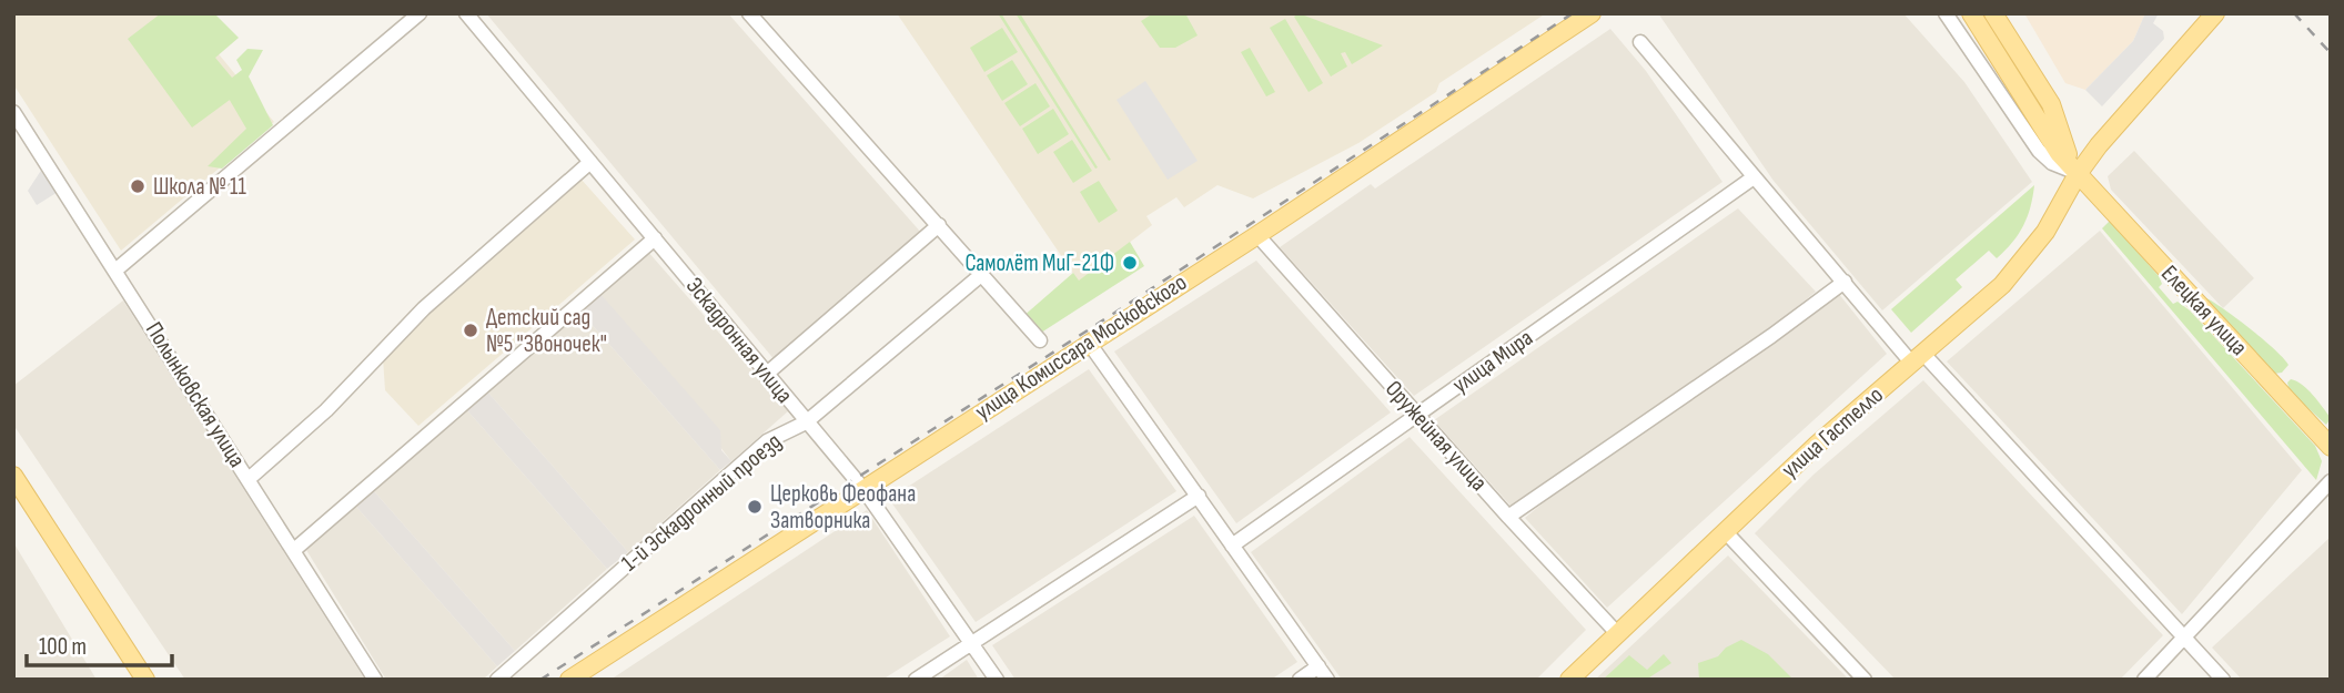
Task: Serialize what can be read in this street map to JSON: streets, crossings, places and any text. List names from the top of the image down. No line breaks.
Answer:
{"streets":{"main road":["Елецкая улица","улица Комиссара Московского","улица Гастелло"],"street":["Эскадронная улица","улица Мира","Полынковская улица","Оружейная улица","1-й Эскадронный проезд"]},"crossings":[["Елецкая улица","улица Гастелло"],["Эскадронная улица","улица Комиссара Московского"],["Эскадронная улица","1-й Эскадронный проезд"],["улица Комиссара Московского","Оружейная улица"],["улица Мира","Оружейная улица"],["улица Гастелло","Оружейная улица"]],"places":["Школа № 11","Самолёт МиГ-21Ф","Детский сад №5 \"Звоночек\"","Церковь Феофана Затворника"],"scale_bar":"100 m"}
